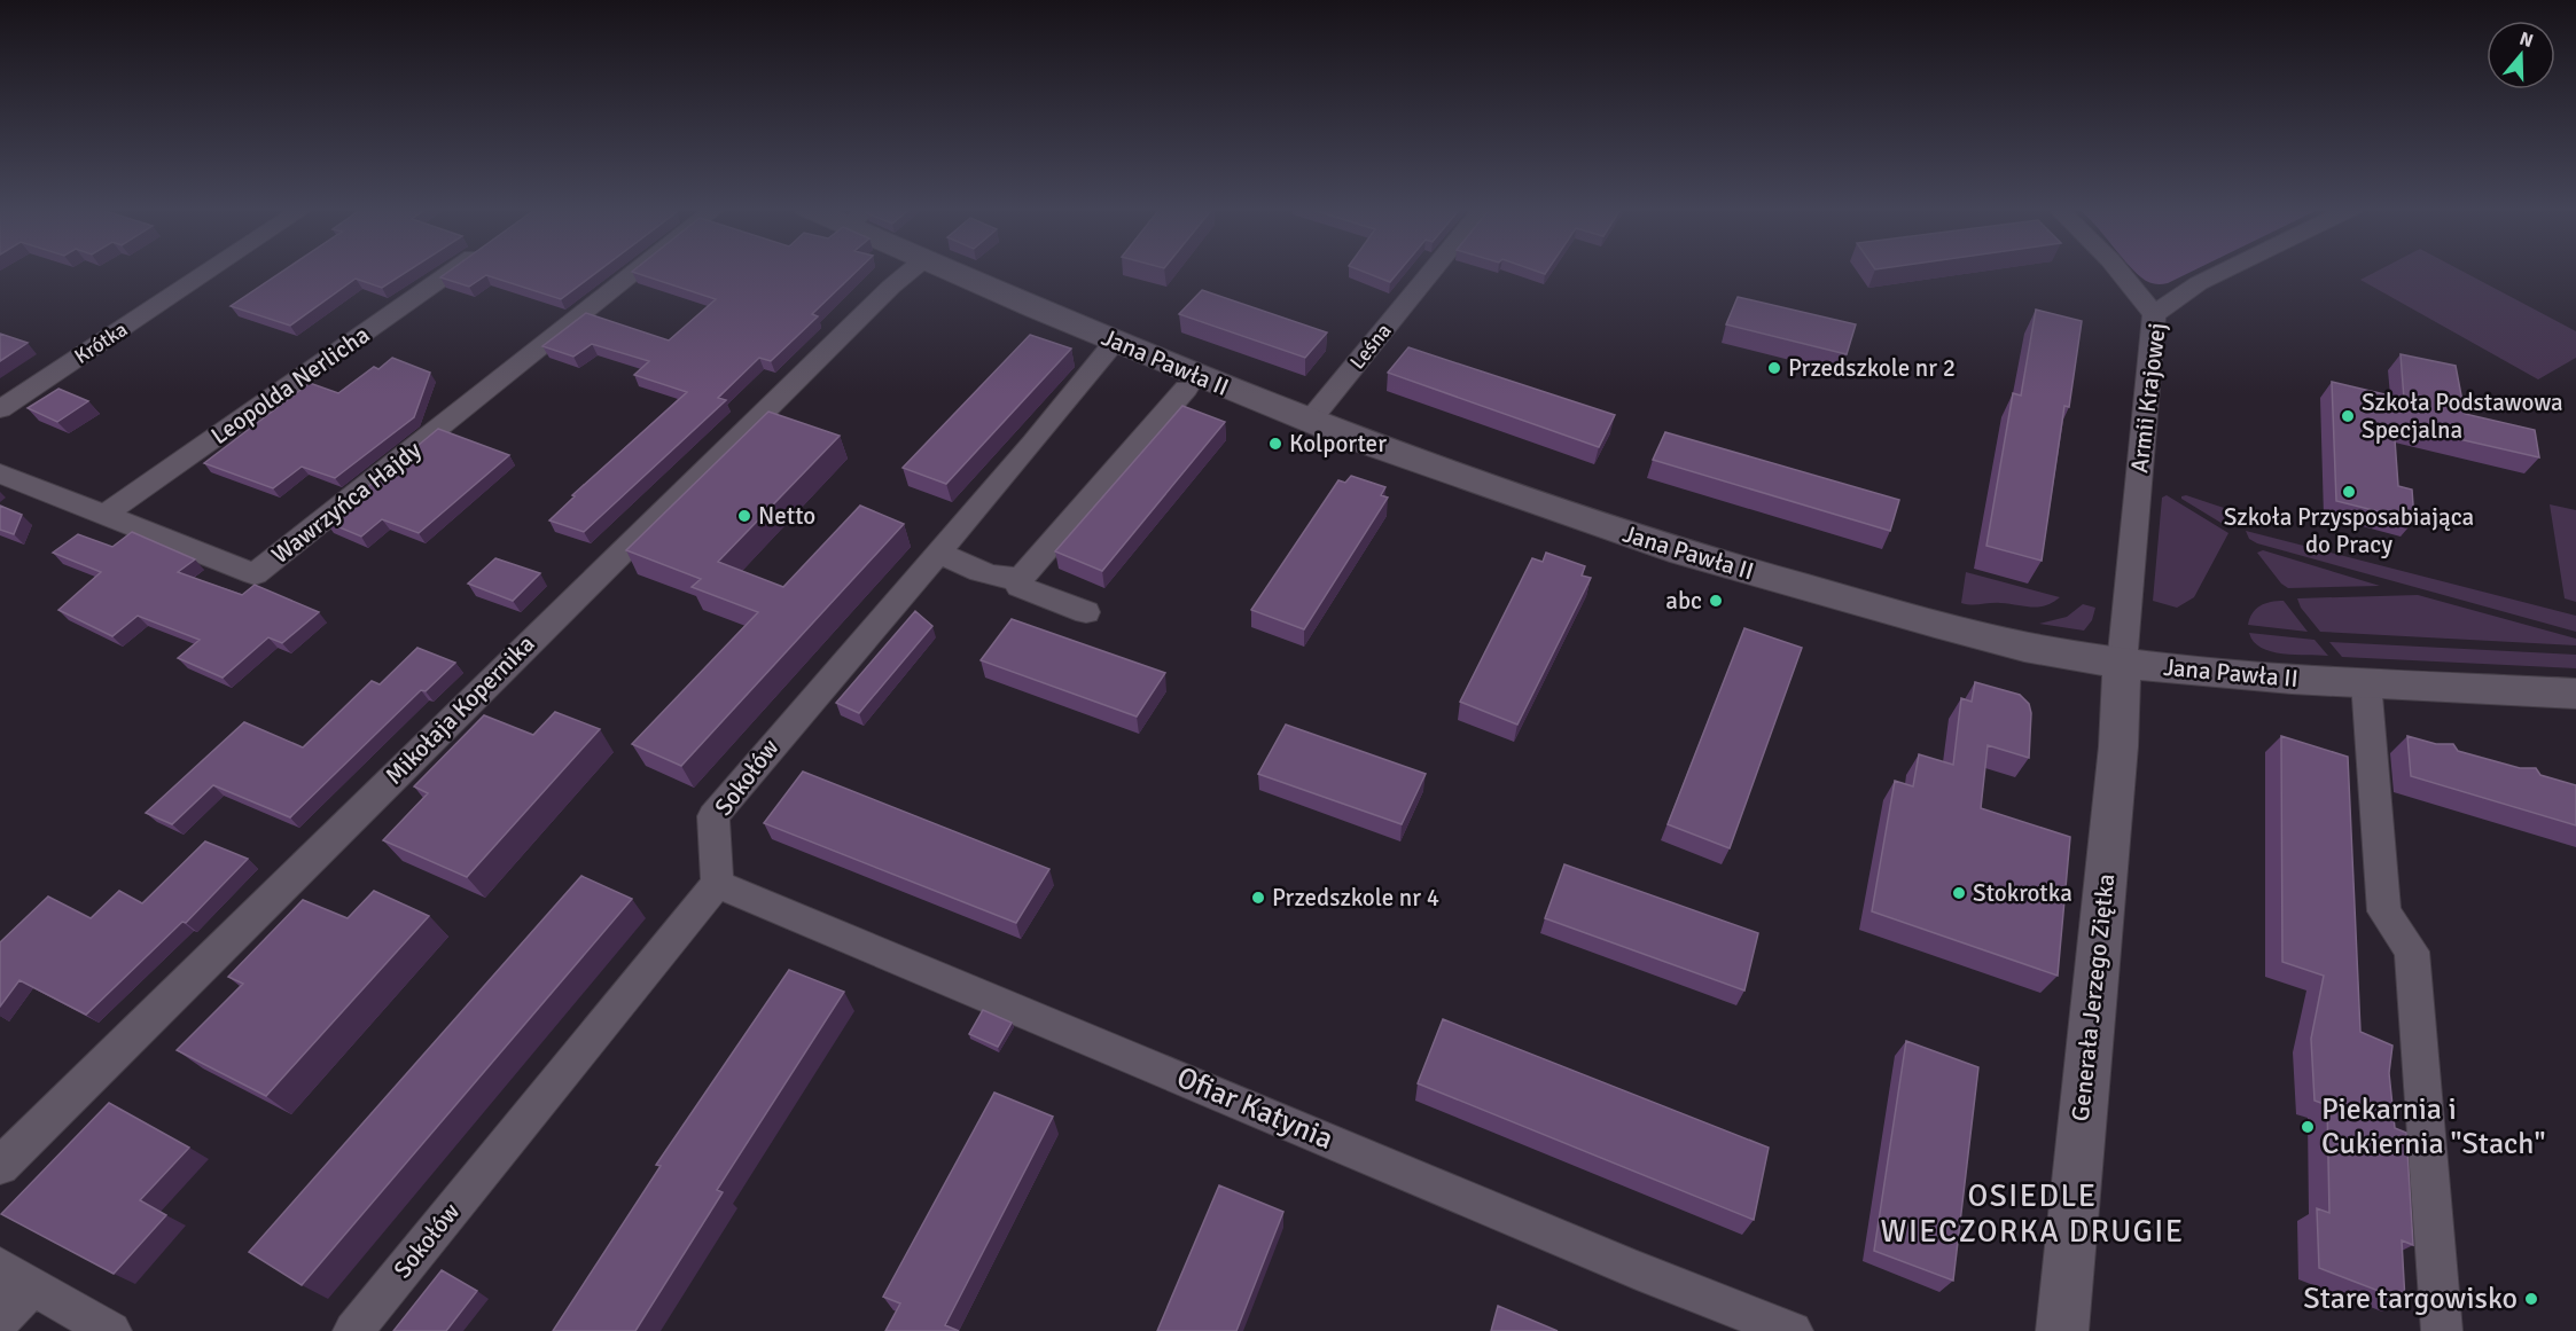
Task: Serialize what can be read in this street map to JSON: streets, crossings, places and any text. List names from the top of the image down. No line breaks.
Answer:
{"streets":{"street":["Krótka","Leśna","Jana Pawła II","Leopolda Nerlicha","Armii Krajowej","Wawrzyńca Hajdy","Mikołaja Kopernika","Sokołów","Generała Jerzego Ziętka","Ofiar Katynia"]},"crossings":[["Leśna","Jana Pawła II"],["Jana Pawła II","Armii Krajowej"],["Jana Pawła II","Sokołów"],["Jana Pawła II","Generała Jerzego Ziętka"],["Leopolda Nerlicha","Wawrzyńca Hajdy"],["Armii Krajowej","Generała Jerzego Ziętka"],["Sokołów","Ofiar Katynia"]],"districts":["OSIEDLE WIECZORKA DRUGIE"],"places":["Przedszkole nr 2","Szkoła Podstawowa Specjalna","Kolporter","Szkoła Przysposabiająca do Pracy","Netto","abc","Stokrotka","Przedszkole nr 4","Piekarnia i Cukiernia \"Stach\"","Stare targowisko"],"north":"top"}
